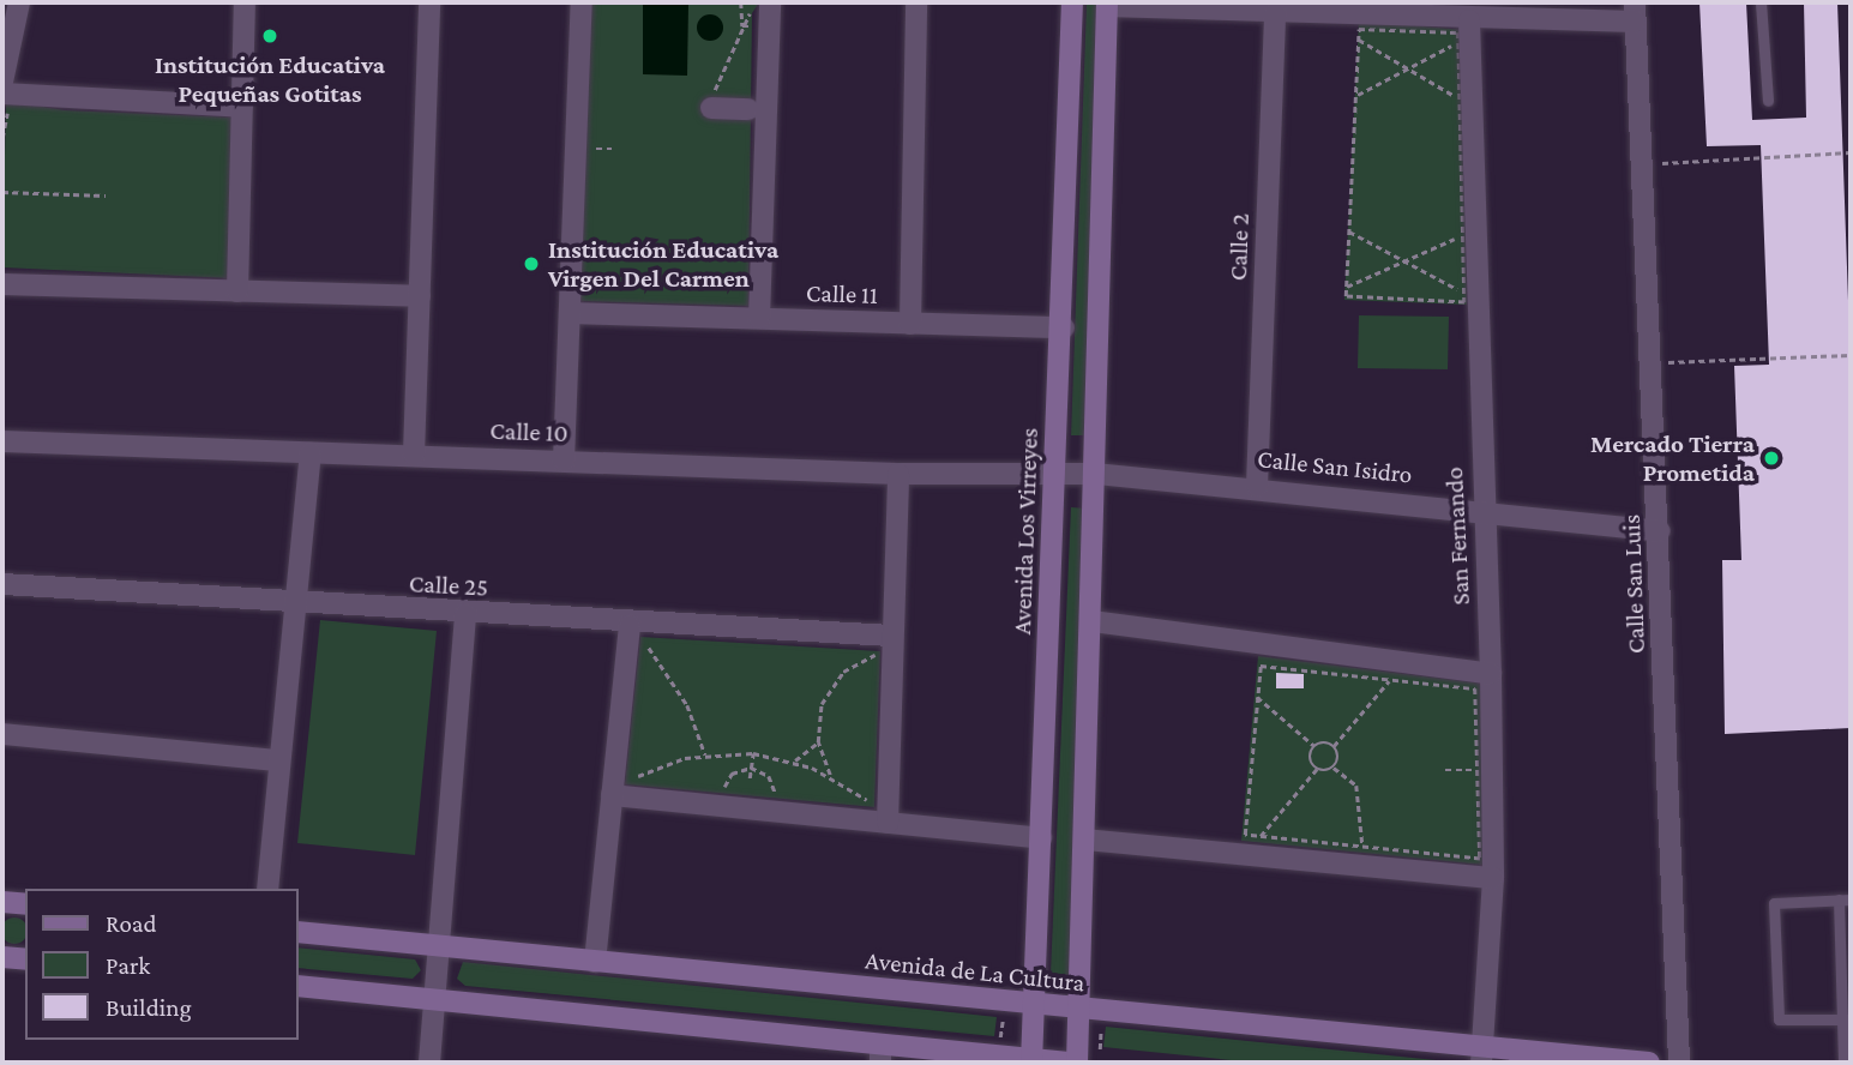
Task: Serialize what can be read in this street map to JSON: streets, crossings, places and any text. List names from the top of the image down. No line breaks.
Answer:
{"streets":{"main road":["Avenida Los Virreyes","Avenida de La Cultura"],"street":["Calle 2","Calle 11","Calle 10","Calle San Isidro","San Fernando","Calle San Luis","Calle 25"]},"crossings":[["Calle 2","Calle San Isidro"],["Calle 11","Avenida Los Virreyes"],["Calle 10","Calle San Isidro"],["Calle 10","Avenida Los Virreyes"],["Calle San Isidro","Avenida Los Virreyes"],["Calle San Isidro","San Fernando"],["Calle San Isidro","Calle San Luis"],["Avenida Los Virreyes","Avenida de La Cultura"],["San Fernando","Avenida de La Cultura"]],"places":["Institución Educativa Pequeñas Gotitas","Institución Educativa Virgen Del Carmen","Mercado Tierra Prometida"],"legend":["Road","Park","Building"]}
